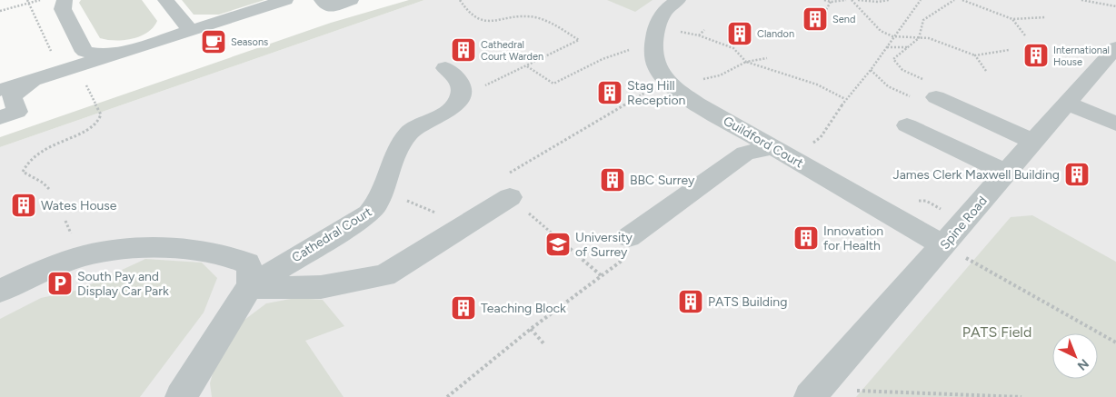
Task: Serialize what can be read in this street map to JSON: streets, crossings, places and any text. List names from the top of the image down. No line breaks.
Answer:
{"streets":{"lane":["Guildford Court","Spine Road","Cathedral Court"]},"crossings":[["Guildford Court","Spine Road"]],"parks":["PATS Field"],"places":{"building":["Send","Clandon","Cathedral Court Warden","International House","Stag Hill Reception","James Clerk Maxwell Building","BBC Surrey","Wates House","Innovation for Health","PATS Building","Teaching Block"],"cafe":["Seasons"],"school or university":["University of Surrey"],"parking":["South Pay and Display Car Park"]},"north":"bottom right"}
